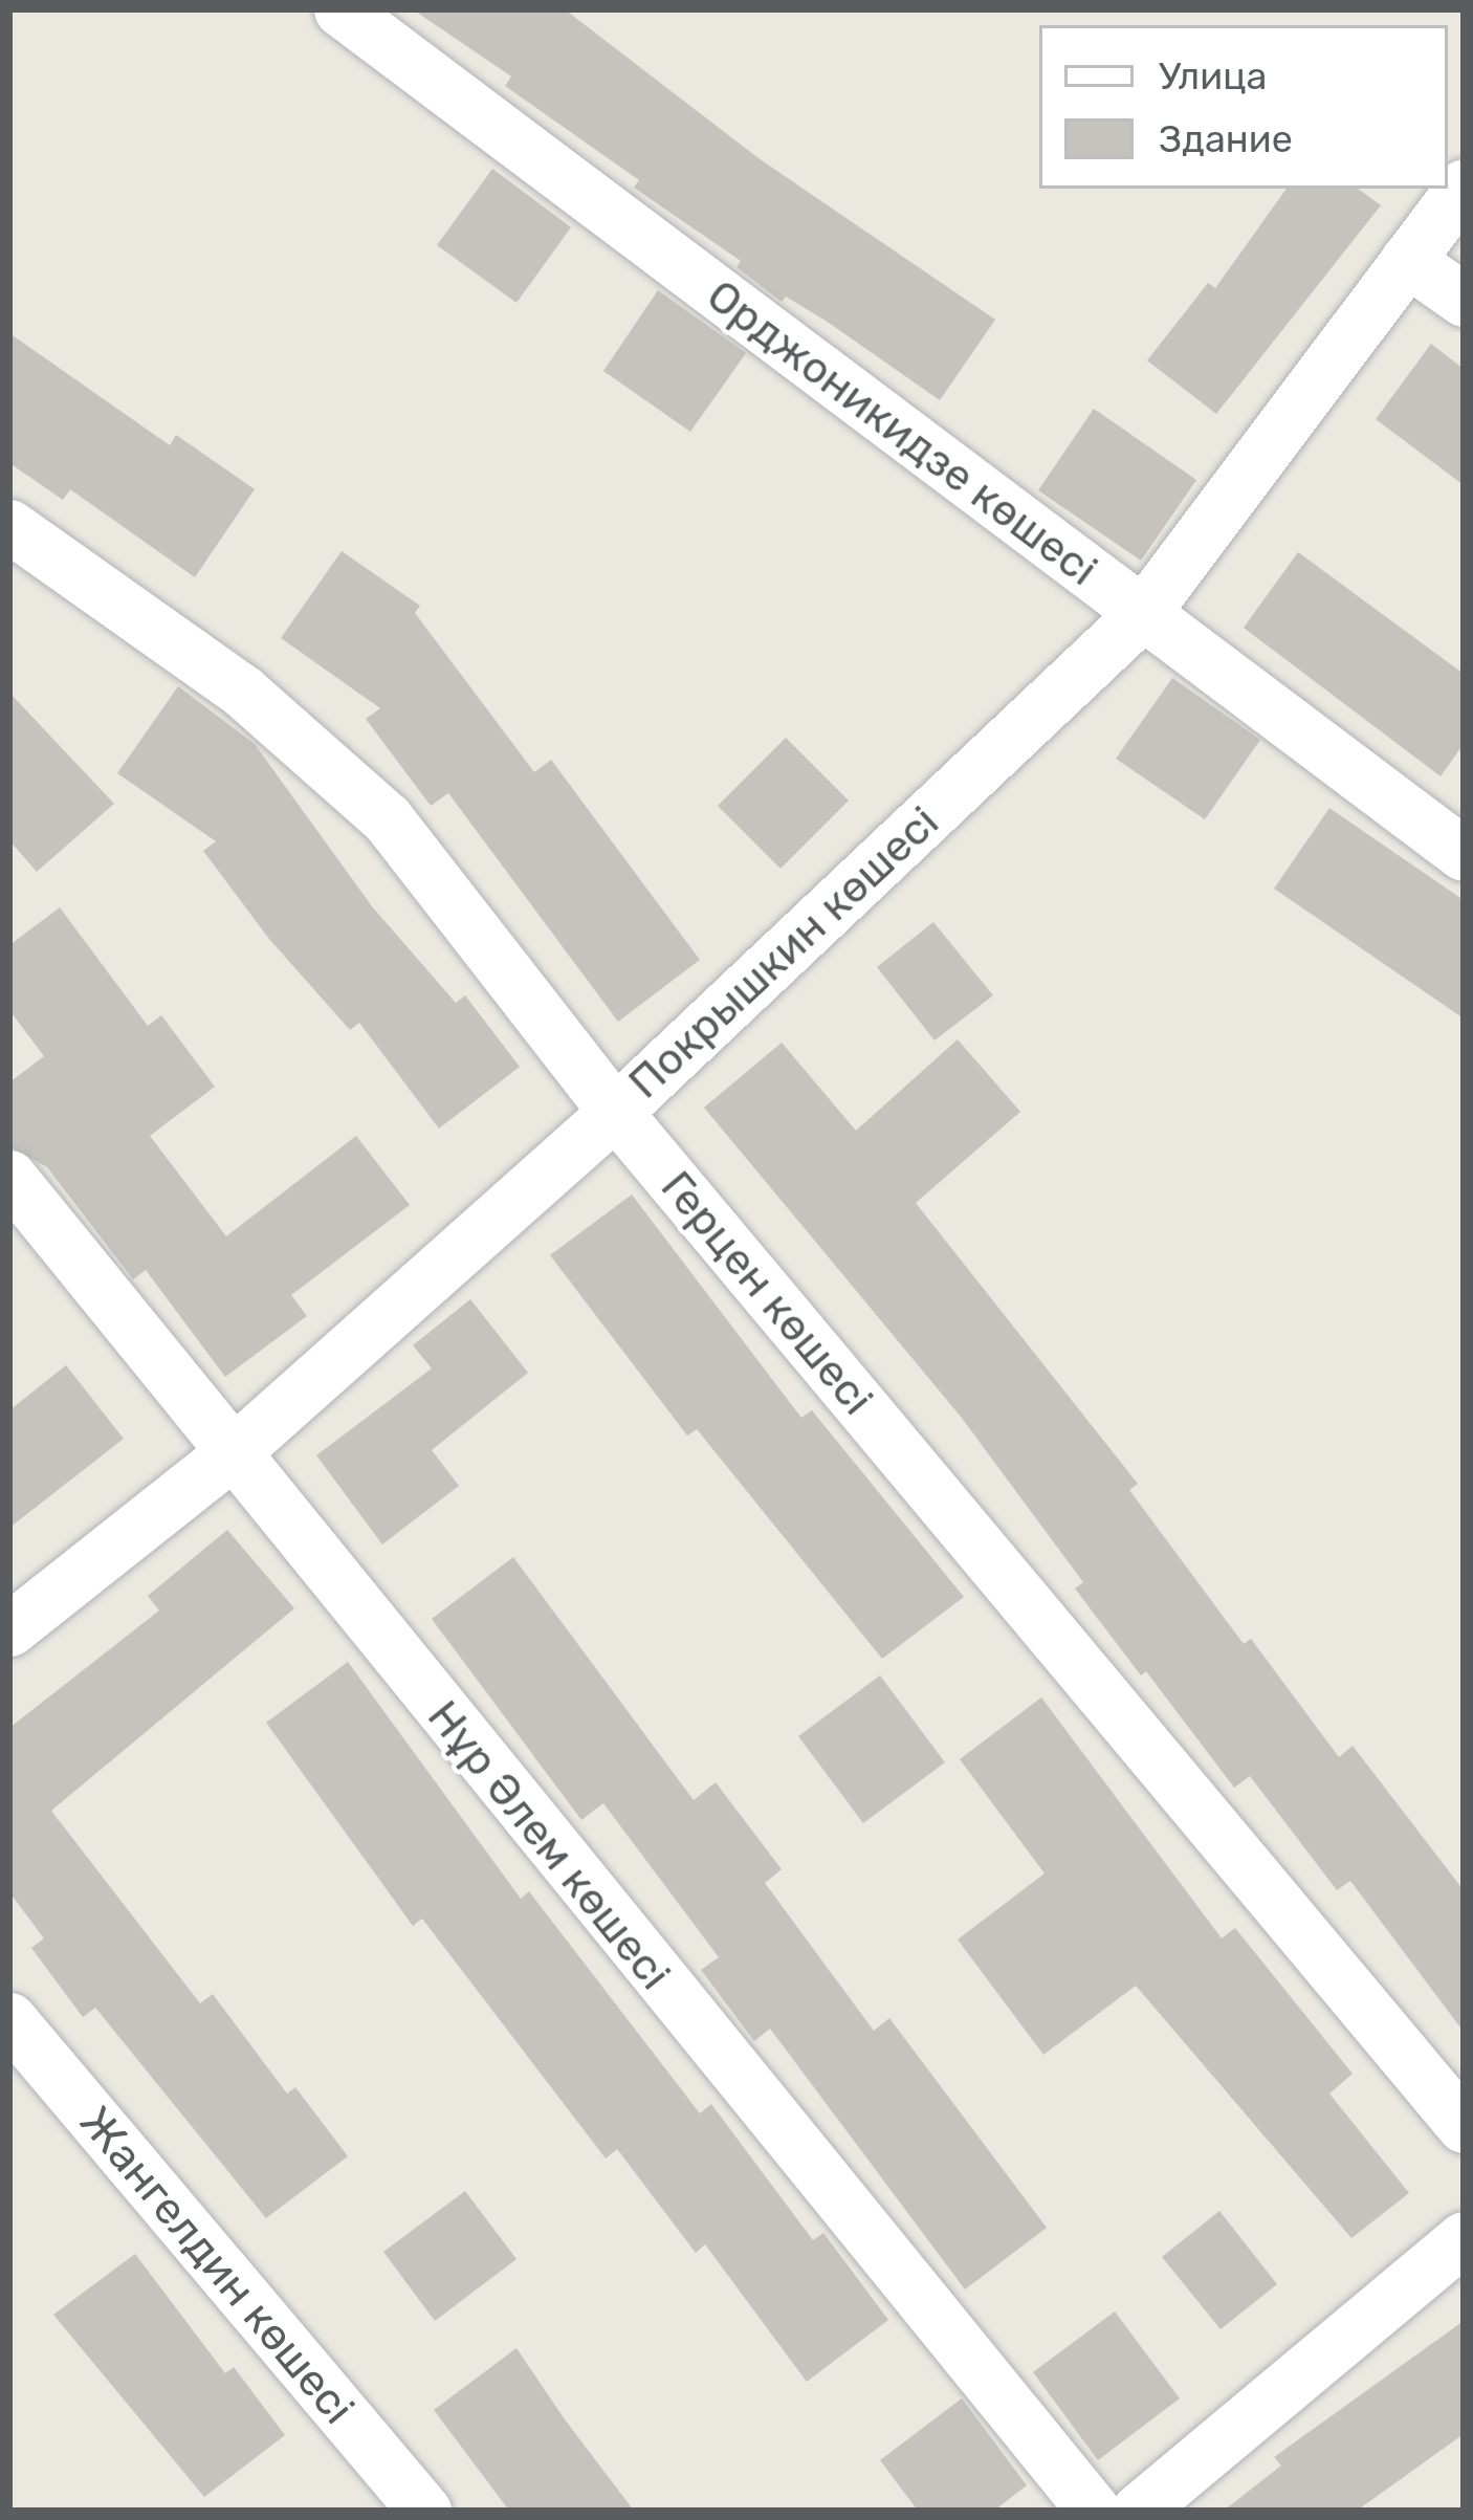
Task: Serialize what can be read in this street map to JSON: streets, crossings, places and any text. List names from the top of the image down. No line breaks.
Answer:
{"streets":{"street":["Орджоникидзе көшесі","Покрышкин көшесі","Герцен көшесі","Нұр Әлем көшесі","Жангелдин көшесі"]},"crossings":[["Орджоникидзе көшесі","Покрышкин көшесі"],["Покрышкин көшесі","Герцен көшесі"],["Покрышкин көшесі","Нұр Әлем көшесі"]],"legend":["Улица","Здание"]}
